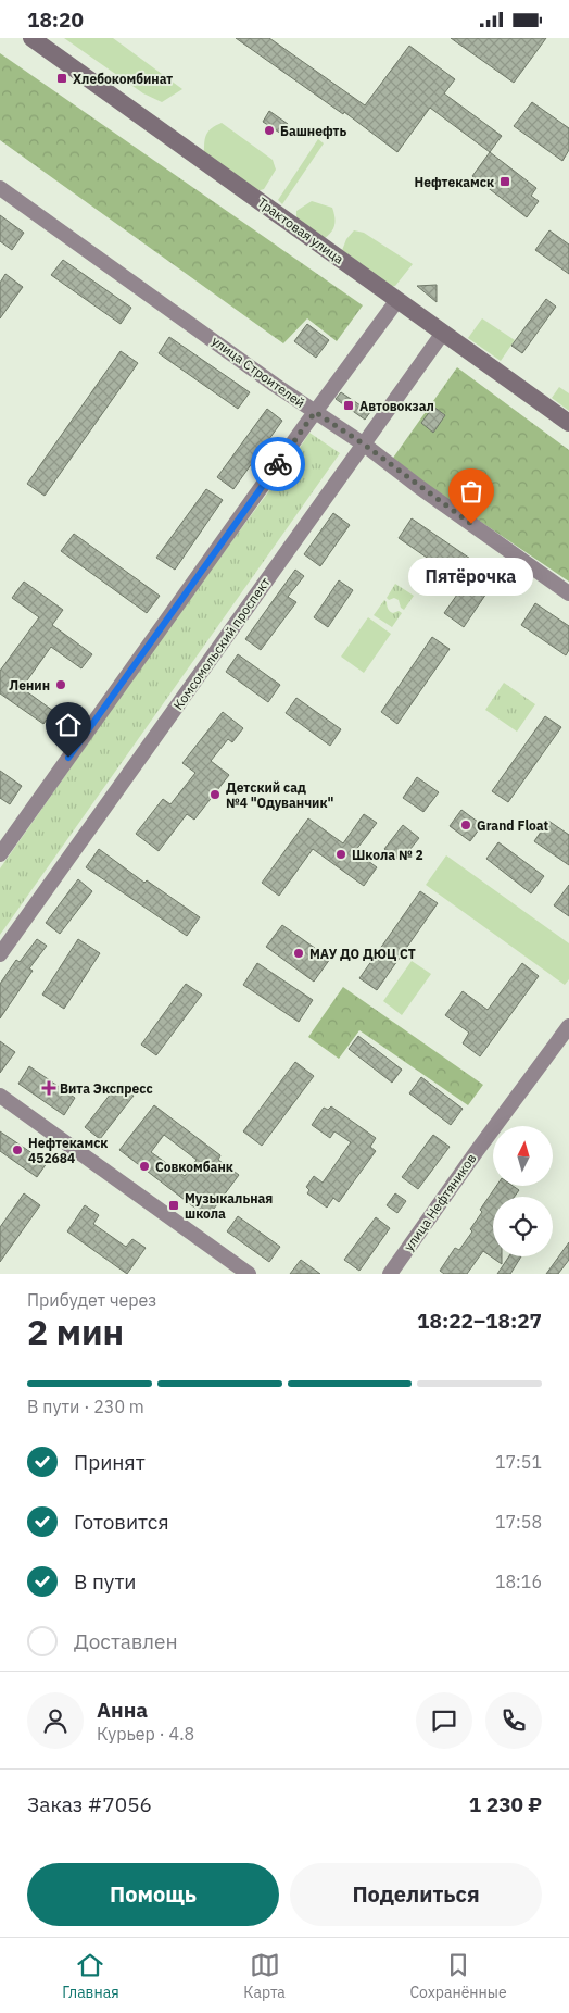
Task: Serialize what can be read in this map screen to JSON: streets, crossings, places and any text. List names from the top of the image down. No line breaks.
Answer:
{"streets":{"main road":["Трактовая улица","улица Строителей","Комсомольский проспект","улица Нефтяников"]},"crossings":[["Трактовая улица","Комсомольский проспект"],["улица Строителей","Комсомольский проспект"]],"places":{"transit":["Хлебокомбинат","Нефтекамск","Автовокзал","Музыкальная школа"],"other":["Башнефть","Пятёрочка","Ленин","Детский сад №4 \"Одуванчик\"","Grand Float","Школа № 2","МАУ ДО ДЮЦ СТ","Нефтекамск 452684","Совкомбанк"],"health":["Вита Экспресс"]},"north":"top","page":{"status":"18:20","bubble":"Пятёрочка","heading":["2 мин","Прибудет через","18:22–18:27"],"panel":["Анна","Курьер · 4.8","Заказ #7056","1 230 ₽"],"bar":"В пути · 230 m","list":[["Принят","17:51"],["Готовится","17:58"],["В пути","18:16"],"Доставлен"],"buttons":["Помощь","Поделиться"],"tabs":["Главная","Карта","Сохранённые"]}}
